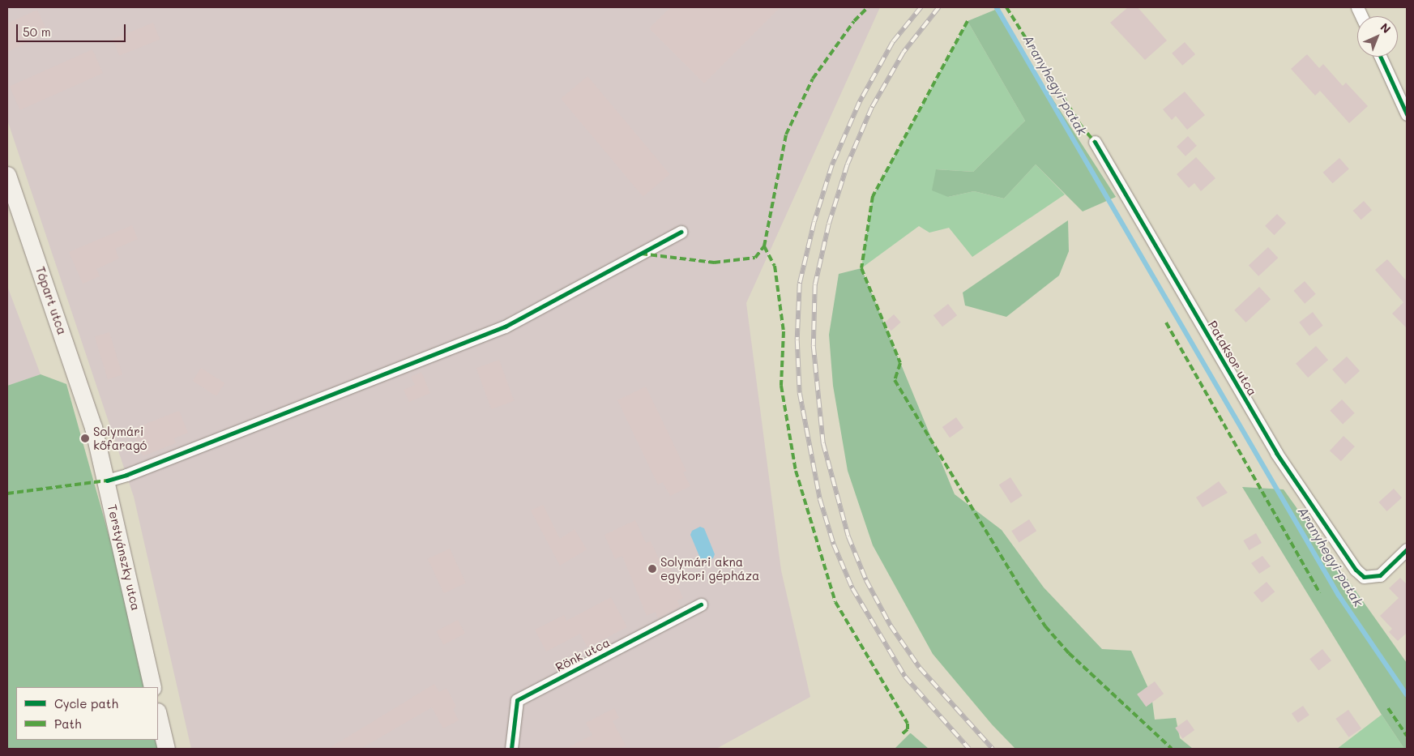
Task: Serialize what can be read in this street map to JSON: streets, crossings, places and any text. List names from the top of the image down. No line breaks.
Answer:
{"streets":{"main road":["Tópart utca","Terstyánszky utca"],"street":["Pataksor utca","Rönk utca"]},"crossings":[["Tópart utca","Terstyánszky utca"]],"water":["Aranyhegyi-patak"],"places":["Solymári kőfaragó","Solymári akna egykori gépháza"],"legend":["Cycle path","Path"],"scale_bar":"50 m","north":"top right"}
